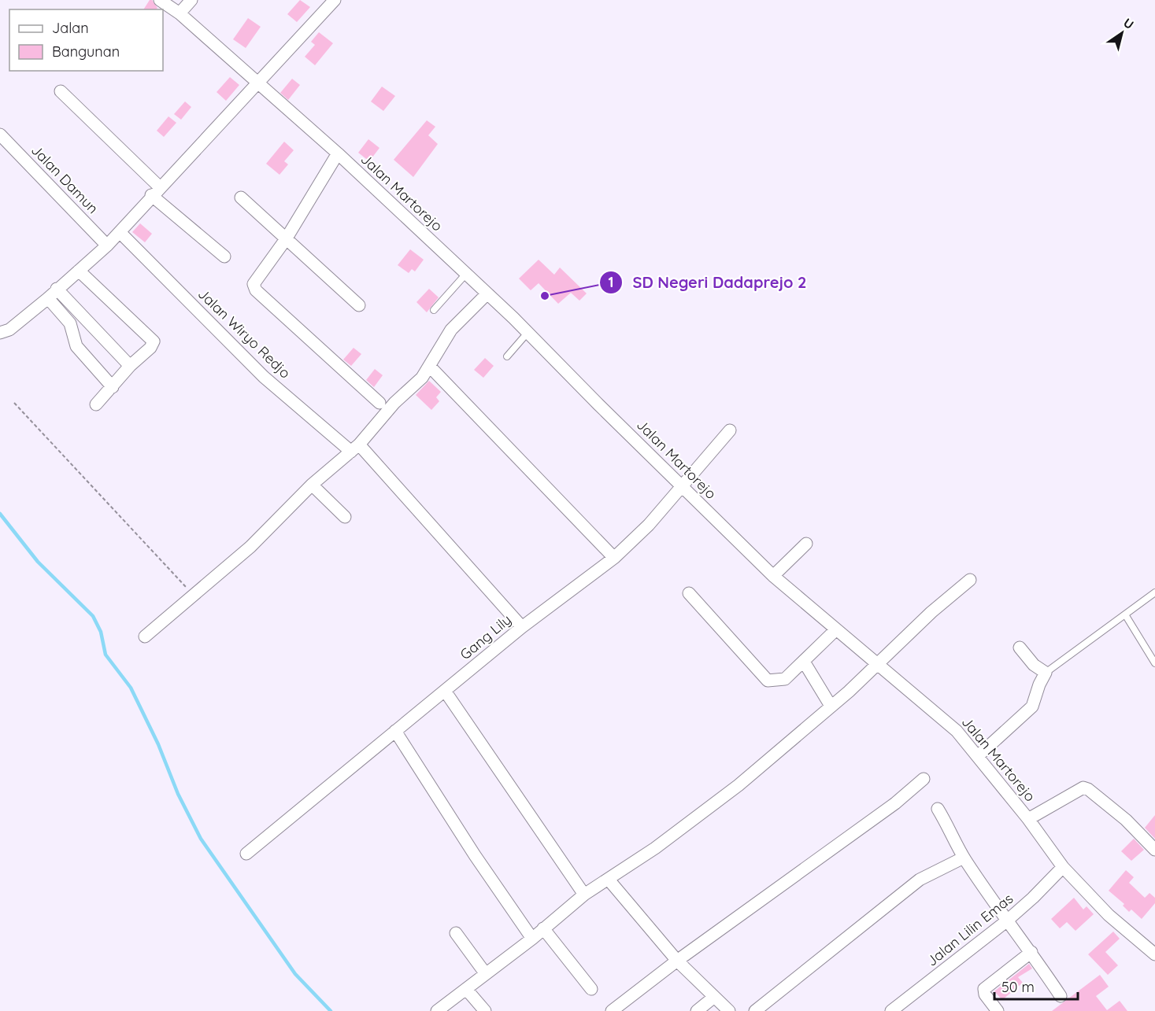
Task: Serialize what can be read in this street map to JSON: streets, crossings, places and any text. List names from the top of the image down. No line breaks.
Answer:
{"streets":{"street":["Jalan Damun","Jalan Martorejo","Jalan Wiryo Redjo","Gang Lily","Jalan Lilin Emas"]},"crossings":[["Jalan Martorejo","Gang Lily"],["Jalan Martorejo","Jalan Lilin Emas"],["Jalan Wiryo Redjo","Gang Lily"]],"places":["SD Negeri Dadaprejo 2"],"legend":["Jalan","Bangunan"],"scale_bar":"50 m","north":"top right"}
